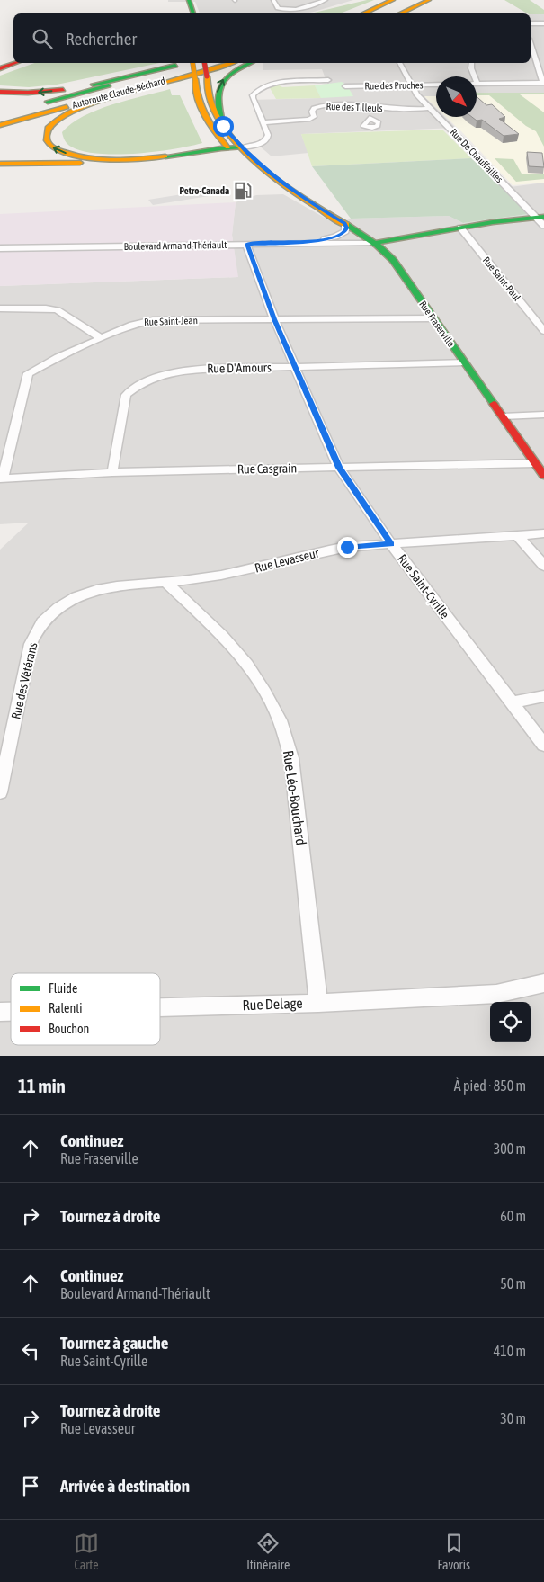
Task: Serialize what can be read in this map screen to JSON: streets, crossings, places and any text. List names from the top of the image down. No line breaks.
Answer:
{"streets":{"main road":["Autoroute Claude-Béchard","Boulevard Armand-Thériault","Rue Fraserville"],"street":["Rue des Pruches","Rue des Tilleuls","Rue De Chauffailles","Rue Saint-Paul","Rue Saint-Jean","Rue D'Amours","Rue Casgrain","Rue Levasseur","Rue Saint-Cyrille","Rue des Vétérans","Rue Léo-Bouchard","Rue Delage"]},"crossings":[["Rue des Pruches","Rue De Chauffailles"],["Rue des Tilleuls","Rue De Chauffailles"],["Rue De Chauffailles","Boulevard Armand-Thériault"],["Boulevard Armand-Thériault","Rue Saint-Paul"],["Boulevard Armand-Thériault","Rue Fraserville"],["Boulevard Armand-Thériault","Rue Saint-Cyrille"],["Rue Saint-Jean","Rue Fraserville"],["Rue Saint-Jean","Rue Casgrain"],["Rue Saint-Jean","Rue Saint-Cyrille"],["Rue Fraserville","Rue D'Amours"],["Rue Fraserville","Rue Casgrain"],["Rue D'Amours","Rue Casgrain"],["Rue D'Amours","Rue Saint-Cyrille"],["Rue Casgrain","Rue Saint-Cyrille"],["Rue Levasseur","Rue Saint-Cyrille"],["Rue Levasseur","Rue des Vétérans"],["Rue Levasseur","Rue Léo-Bouchard"],["Rue des Vétérans","Rue Léo-Bouchard"],["Rue Léo-Bouchard","Rue Delage"]],"places":{"fuel station":["Petro-Canada"]},"legend":["Fluide","Ralenti","Bouchon"],"north":"bottom right","page":{"search":"Rechercher","heading":["11 min","À pied · 850 m"],"list":[["Continuez","Rue Fraserville","300 m"],["Tournez à droite","60 m"],["Continuez","Boulevard Armand-Thériault","50 m"],["Tournez à gauche","Rue Saint-Cyrille","410 m"],["Tournez à droite","Rue Levasseur","30 m"],"Arrivée à destination"],"nav":["Carte","Itinéraire","Favoris"]}}
